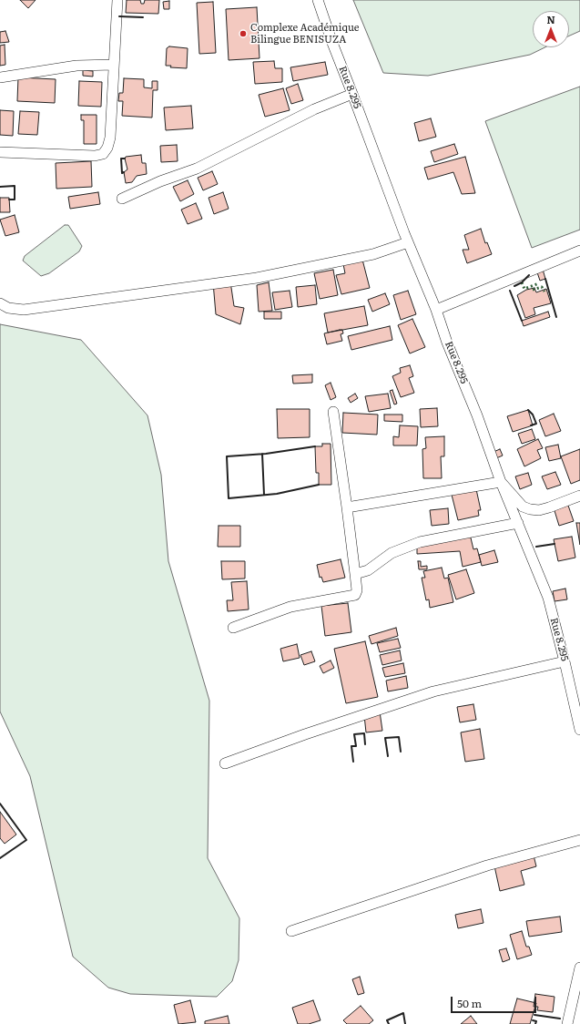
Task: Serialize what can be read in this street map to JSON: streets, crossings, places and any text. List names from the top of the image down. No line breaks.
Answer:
{"streets":{"street":["Rue 8.295"]},"places":["Complexe Académique Bilingue BENISUZA"],"scale_bar":"50 m","north":"top"}
